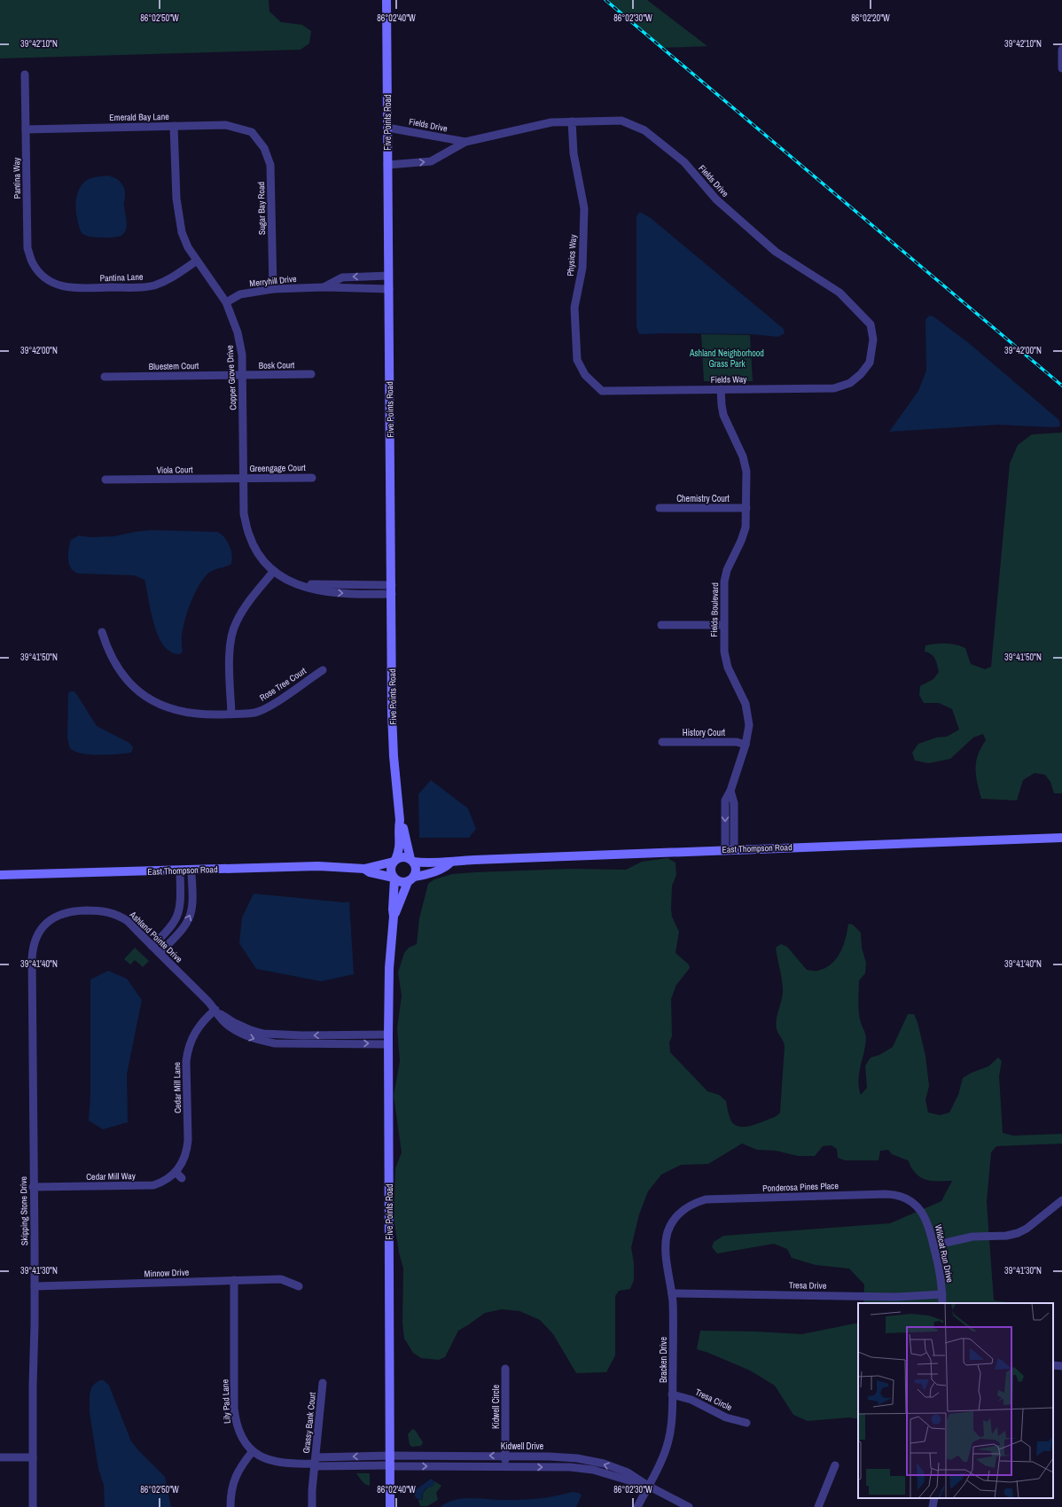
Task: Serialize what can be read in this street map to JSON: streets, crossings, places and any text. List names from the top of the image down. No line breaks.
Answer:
{"streets":{"street":["Emerald Bay Lane","Five Points Road","Fields Drive","Pantina Way","Sugar Bay Road","Physics Way","Pantina Lane","Merryhill Drive","Bosk Court","Bluestem Court","Copper Grove Drive","Fields Way","Greengage Court","Viola Court","Chemistry Court","Fields Boulevard","Rose Tree Court","History Court","East Thompson Road","Ashland Pointe Drive","Cedar Mill Lane","Cedar Mill Way","Ponderosa Pines Place","Skipping Stone Drive","Wildcat Run Drive","Minnow Drive","Tresa Drive","Bracken Drive","Tresa Circle","Lily Pad Lane","Kidwell Circle","Grassy Bank Court","Kidwell Drive"]},"crossings":[["Emerald Bay Lane","Pantina Way"],["Emerald Bay Lane","Sugar Bay Road"],["Emerald Bay Lane","Copper Grove Drive"],["Five Points Road","Fields Drive"],["Five Points Road","Merryhill Drive"],["Five Points Road","Copper Grove Drive"],["Five Points Road","East Thompson Road"],["Five Points Road","Ashland Pointe Drive"],["Five Points Road","Lily Pad Lane"],["Five Points Road","Kidwell Drive"],["Fields Drive","Physics Way"],["Fields Drive","Fields Way"],["Pantina Way","Pantina Lane"],["Sugar Bay Road","Merryhill Drive"],["Physics Way","Fields Way"],["Pantina Lane","Copper Grove Drive"],["Merryhill Drive","Copper Grove Drive"],["Bosk Court","Bluestem Court"],["Bosk Court","Copper Grove Drive"],["Bluestem Court","Copper Grove Drive"],["Copper Grove Drive","Greengage Court"],["Copper Grove Drive","Viola Court"],["Fields Way","Fields Boulevard"],["Greengage Court","Viola Court"],["Chemistry Court","Fields Boulevard"],["Fields Boulevard","History Court"],["Fields Boulevard","East Thompson Road"],["Ashland Pointe Drive","Cedar Mill Lane"],["Ashland Pointe Drive","Skipping Stone Drive"],["Cedar Mill Lane","Cedar Mill Way"],["Cedar Mill Way","Skipping Stone Drive"],["Ponderosa Pines Place","Wildcat Run Drive"],["Ponderosa Pines Place","Bracken Drive"],["Skipping Stone Drive","Minnow Drive"],["Wildcat Run Drive","Tresa Drive"],["Minnow Drive","Lily Pad Lane"],["Tresa Drive","Bracken Drive"],["Bracken Drive","Tresa Circle"],["Bracken Drive","Kidwell Drive"],["Lily Pad Lane","Grassy Bank Court"],["Lily Pad Lane","Kidwell Drive"],["Kidwell Circle","Kidwell Drive"]],"parks":["Ashland Neighborhood Grass Park"],"coordinates":["86°02'50\"W","86°02'40\"W","86°02'30\"W","86°02'20\"W","39°42'10\"N","39°42'00\"N","39°41'50\"N","39°41'40\"N","39°41'30\"N"]}
